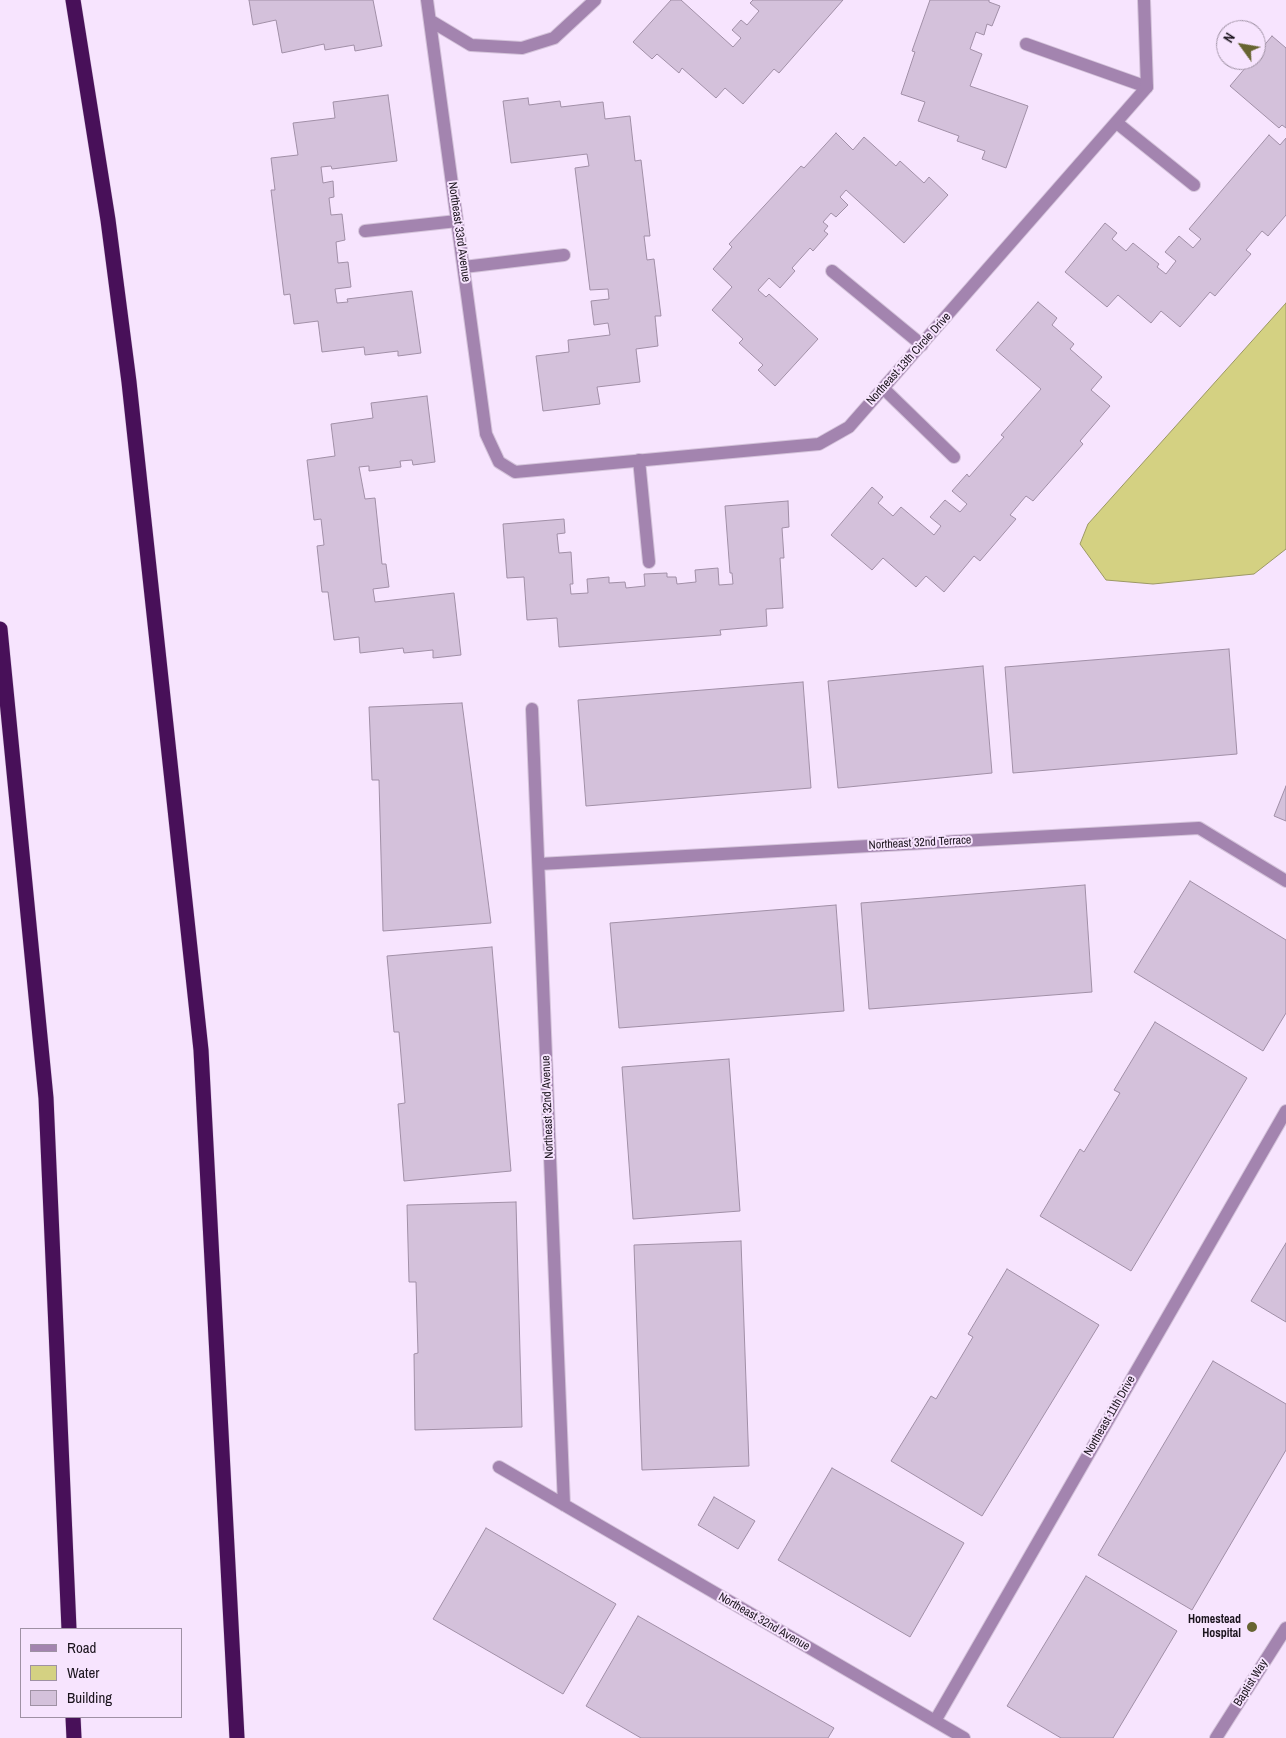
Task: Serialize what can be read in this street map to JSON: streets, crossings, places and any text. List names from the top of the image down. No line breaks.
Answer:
{"streets":{"street":["Northeast 33rd Avenue","Northeast 13th Circle Drive","Northeast 32nd Terrace","Northeast 32nd Avenue","Northeast 11th Drive","Baptist Way"]},"crossings":[["Northeast 33rd Avenue","Northeast 13th Circle Drive"],["Northeast 32nd Terrace","Northeast 32nd Avenue"],["Northeast 32nd Avenue","Northeast 11th Drive"]],"places":["Homestead Hospital"],"legend":["Road","Water","Building"],"north":"top left"}
